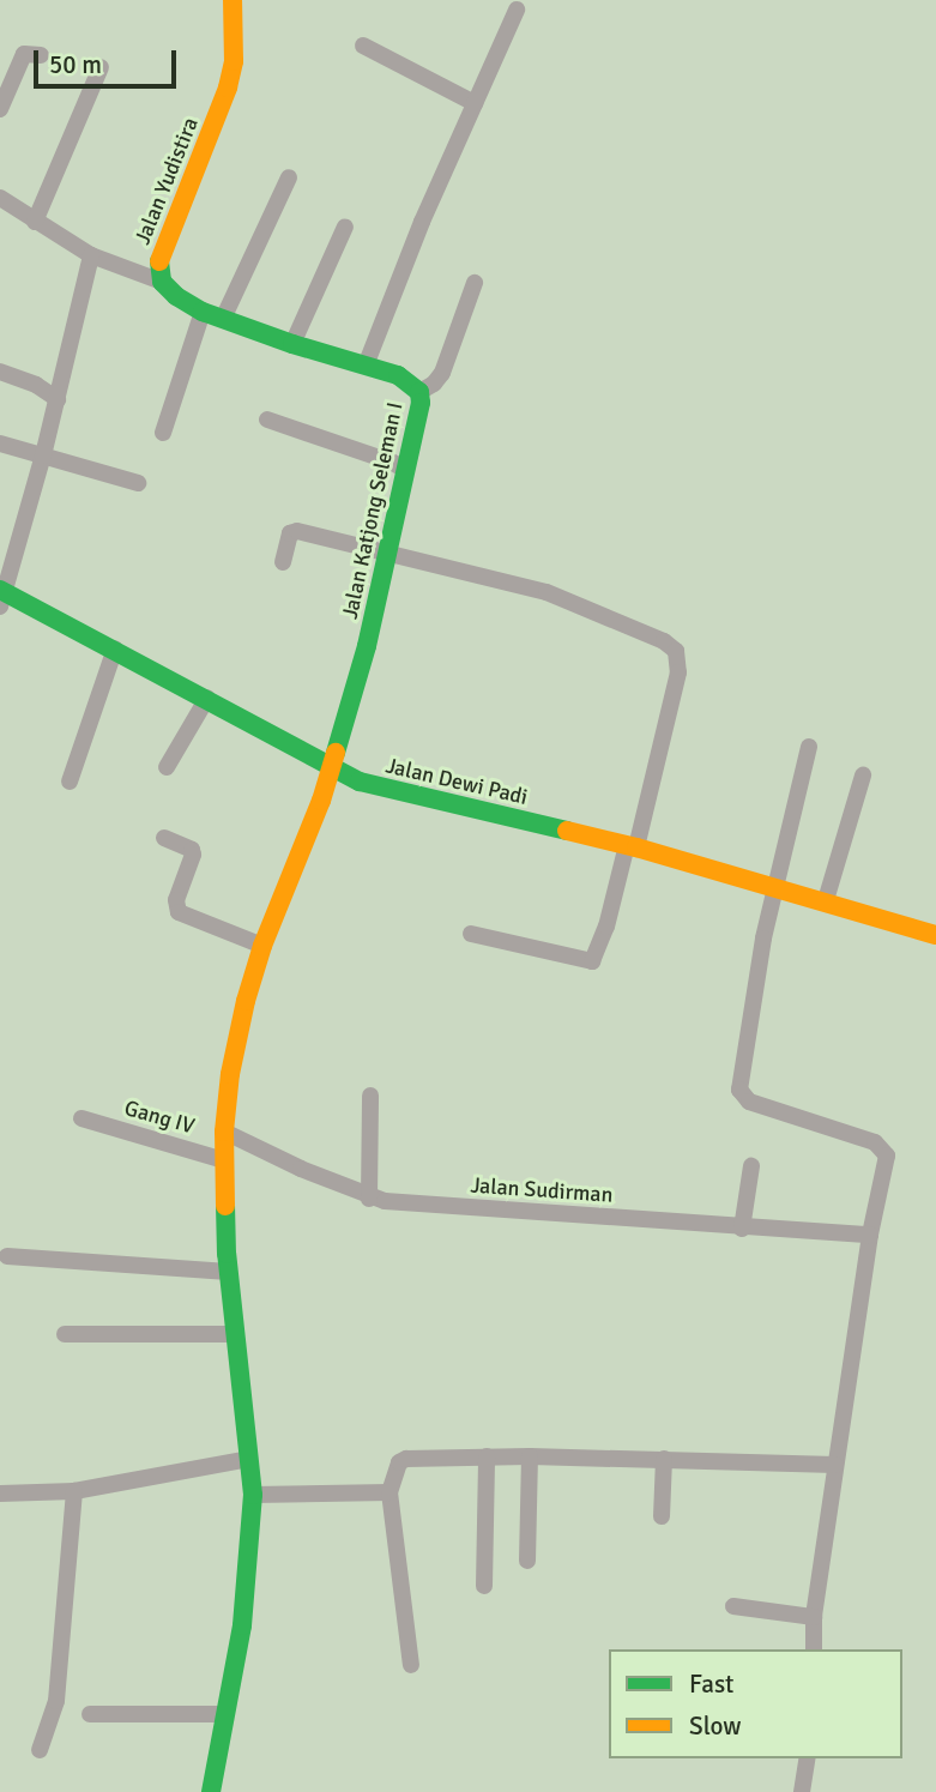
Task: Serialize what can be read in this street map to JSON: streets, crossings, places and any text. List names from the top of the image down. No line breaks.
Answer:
{"streets":{"street":["Jalan Yudistira","Jalan Katjong Seleman I","Jalan Dewi Padi","Gang IV","Jalan Sudirman"]},"crossings":[["Jalan Yudistira","Jalan Katjong Seleman I"],["Jalan Katjong Seleman I","Jalan Dewi Padi"],["Jalan Katjong Seleman I","Gang IV"],["Jalan Katjong Seleman I","Jalan Sudirman"]],"legend":["Fast","Slow"],"scale_bar":"50 m"}
